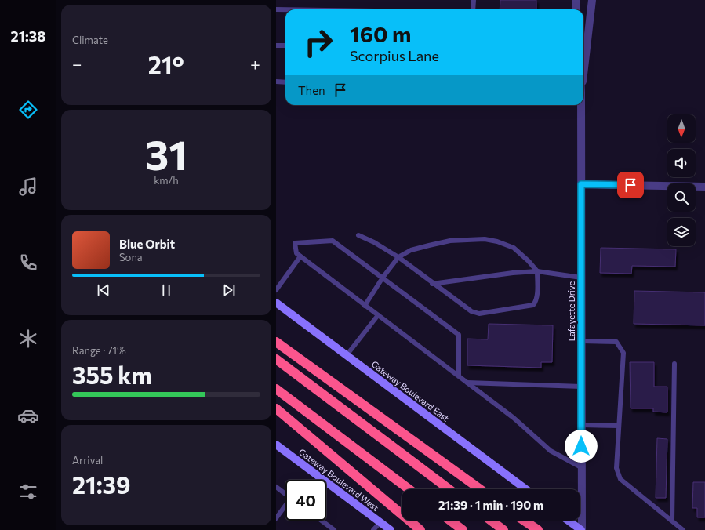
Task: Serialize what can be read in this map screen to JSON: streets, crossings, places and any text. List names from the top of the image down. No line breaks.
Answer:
{"streets":{"main road":["Gateway Boulevard East","Gateway Boulevard West"],"street":["Lafayette Drive"]},"north":"bottom","page":{"tabs":"21:38","tile":["Climate",["31","km/h"],["Range · 71%","355 km"],["Arrival","21:39"]],"turn":["160 m","Scorpius Lane"],"heat":["−","21°","+"],"then":"Then","song":["Blue Orbit","Sona"],"limit":"40","trip":"21:39 · 1 min · 190 m"}}
